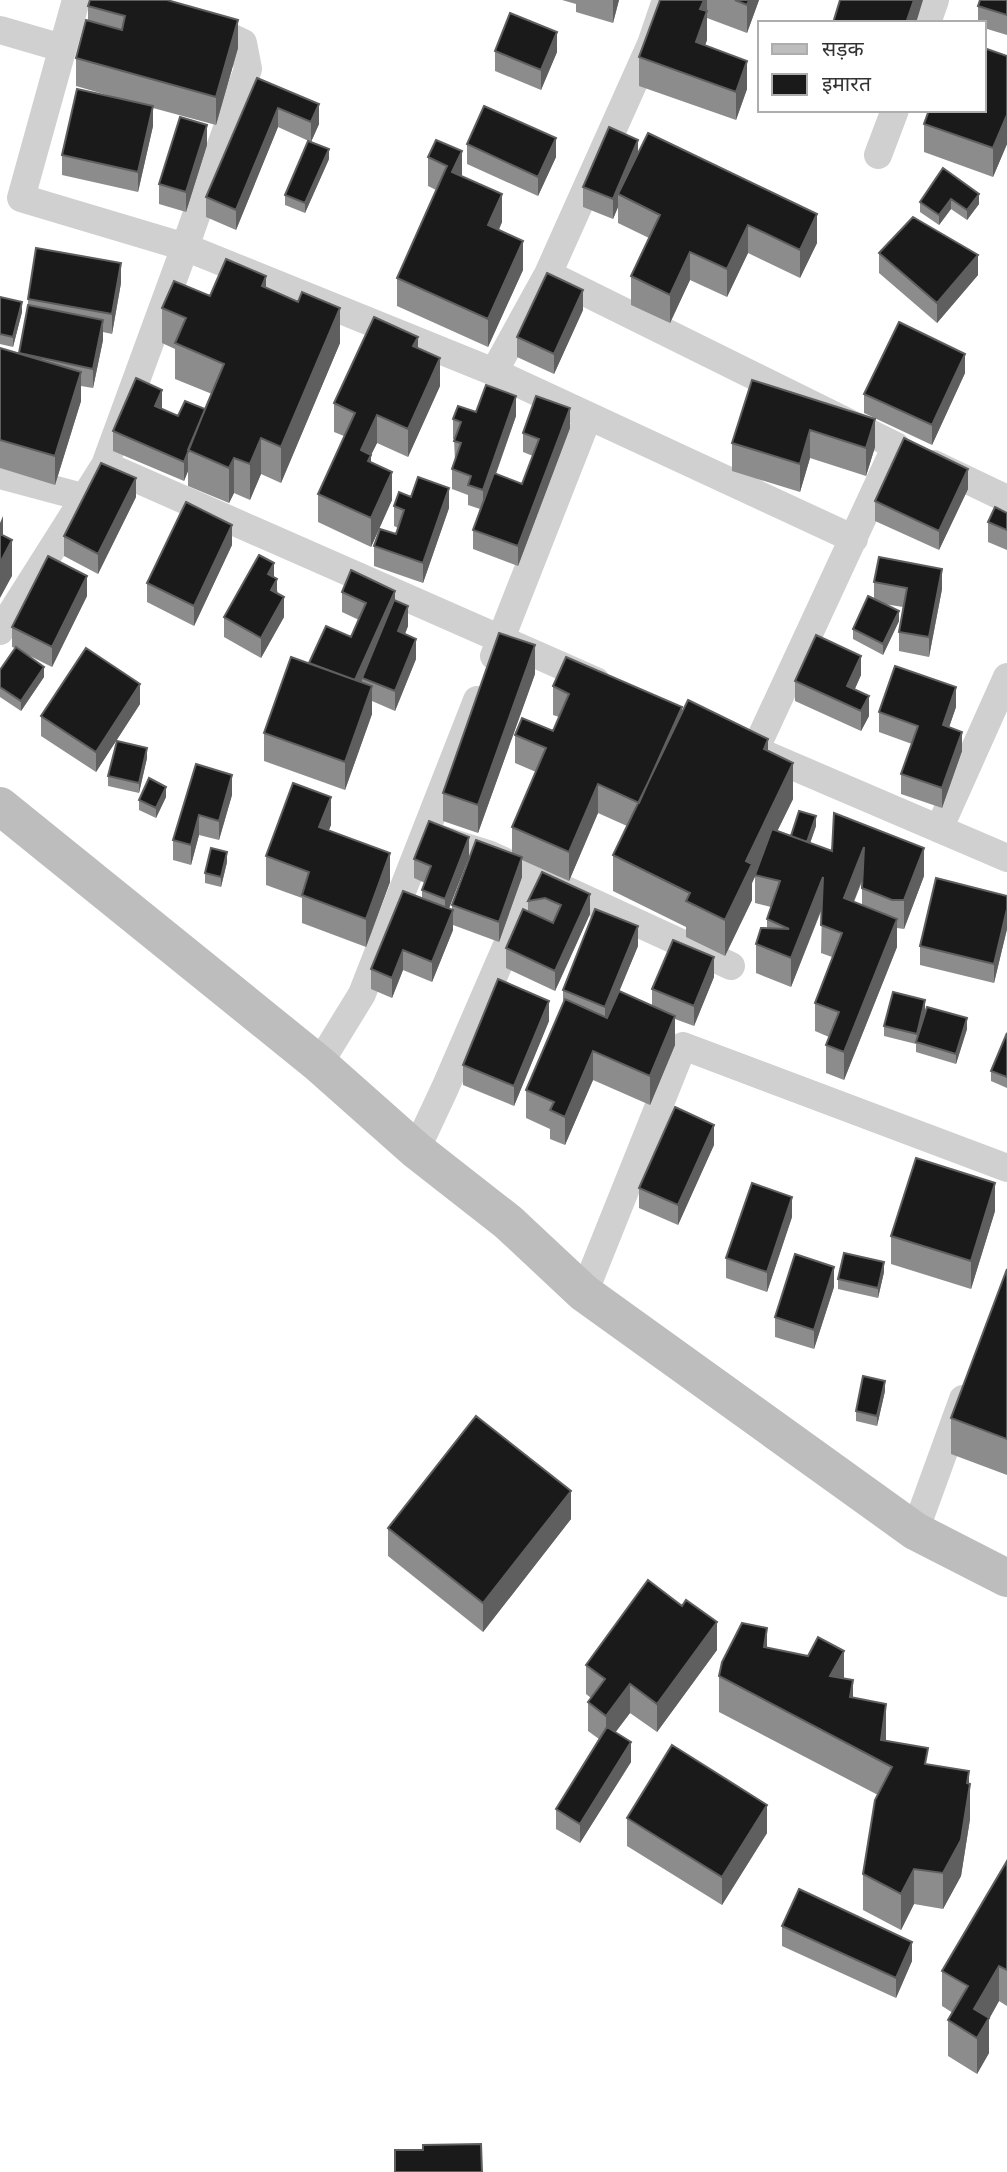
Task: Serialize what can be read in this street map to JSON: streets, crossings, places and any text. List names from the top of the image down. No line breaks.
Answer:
{"legend":["सड़क","इमारत"]}
